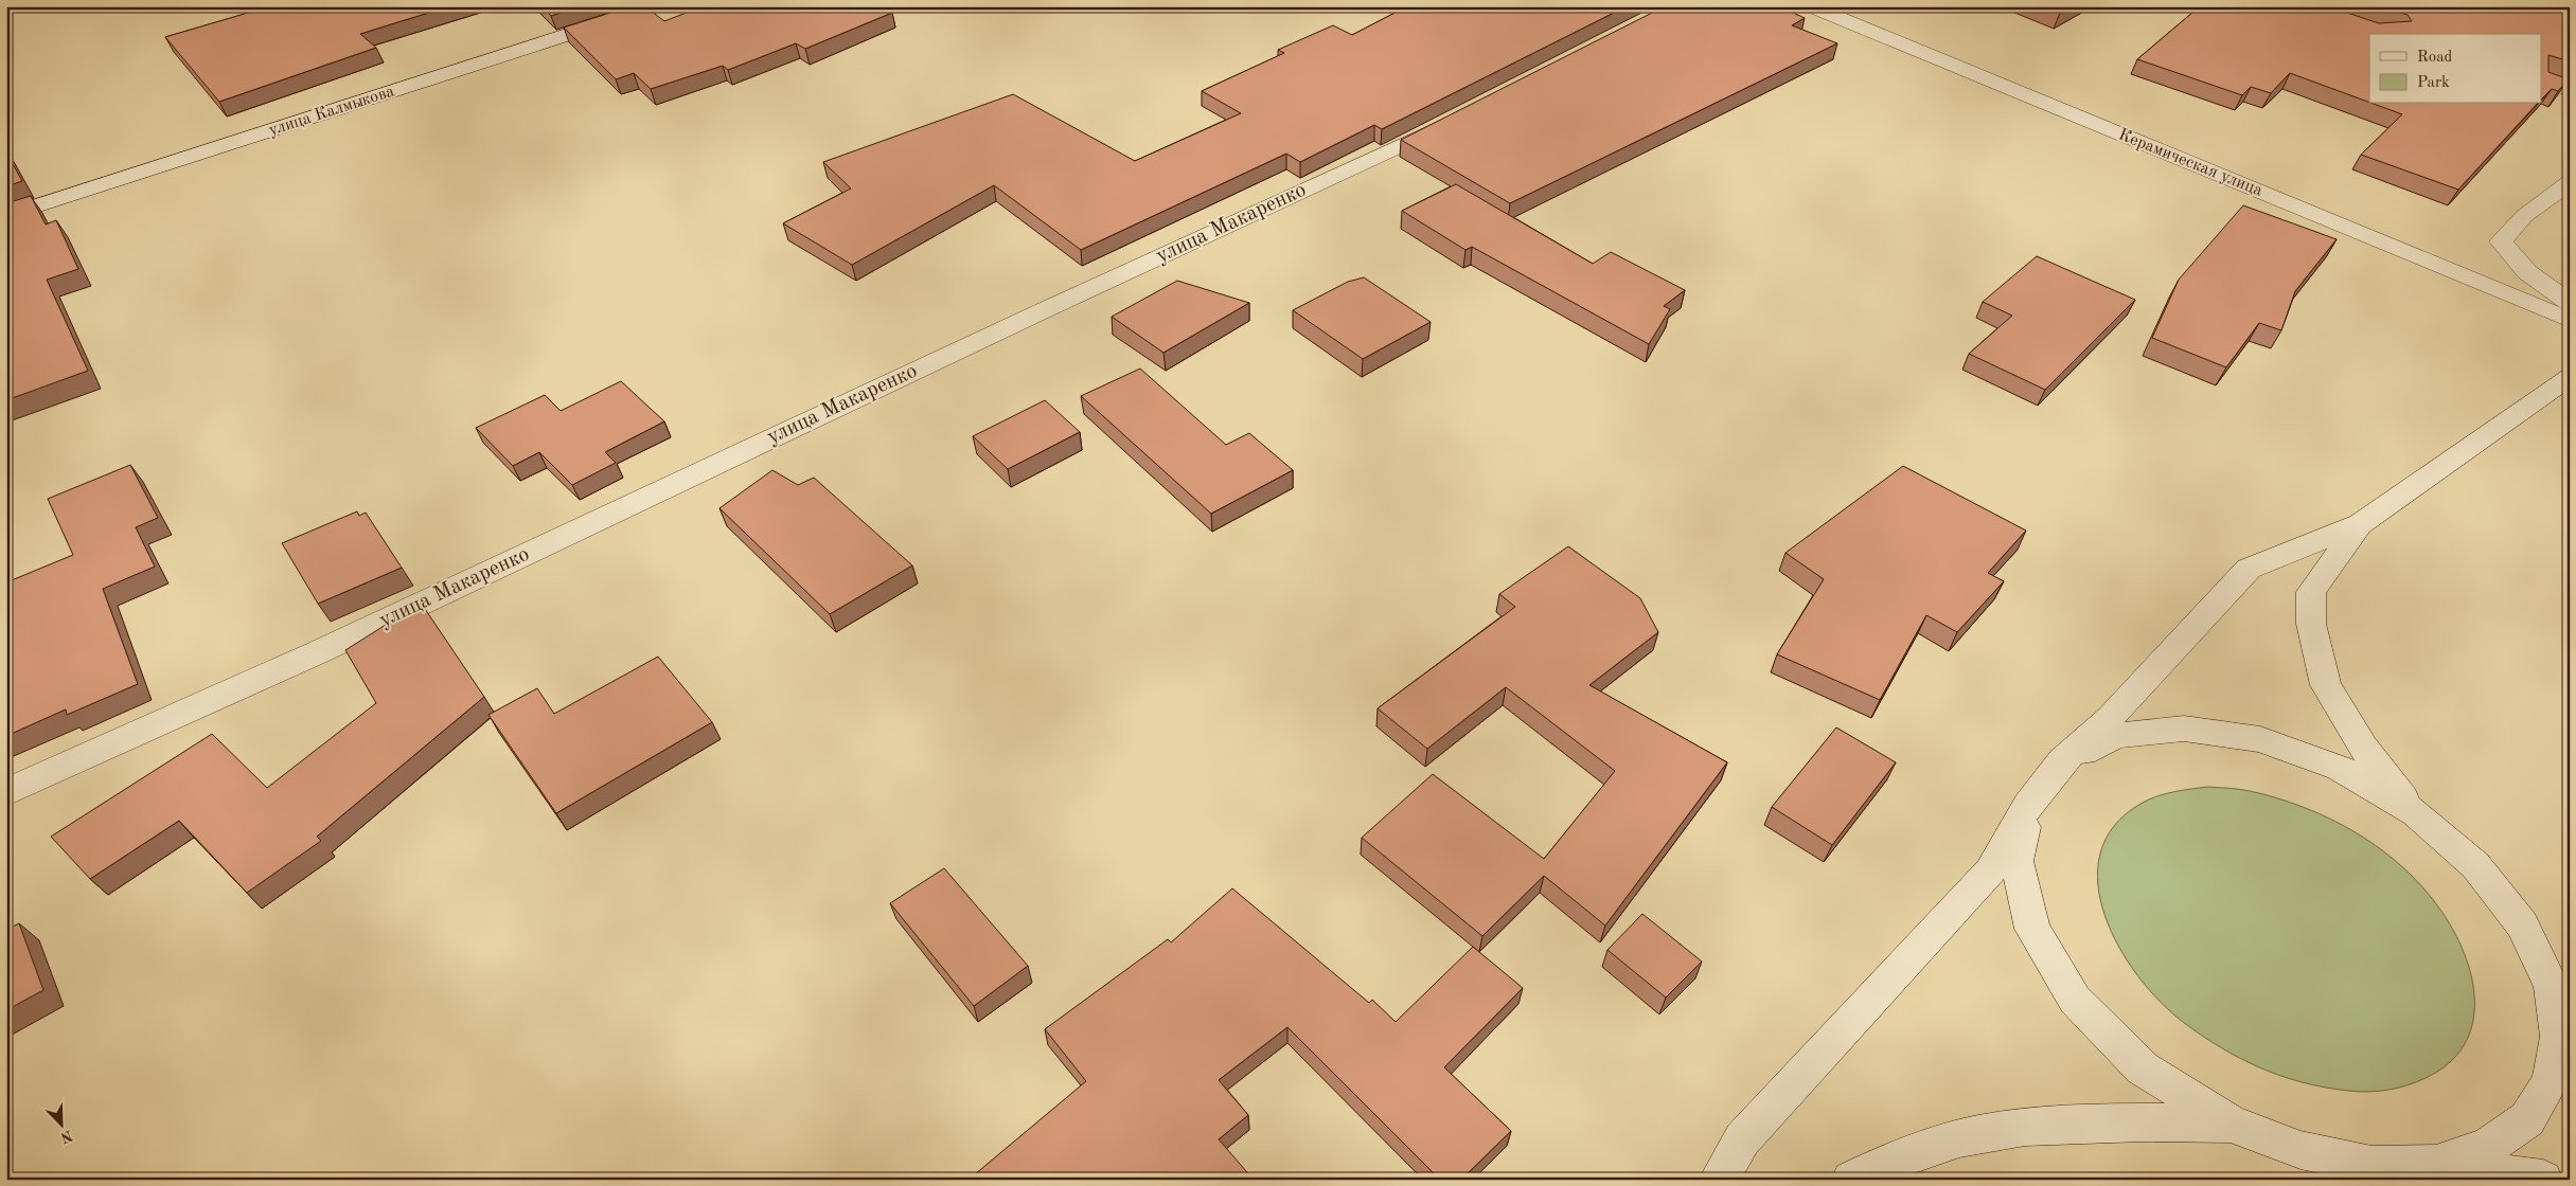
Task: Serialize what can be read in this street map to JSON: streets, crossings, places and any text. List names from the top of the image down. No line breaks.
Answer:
{"streets":{"street":["улица Калмыкова","Керамическая улица","улица Макаренко"]},"legend":["Road","Park"],"north":"bottom right"}
